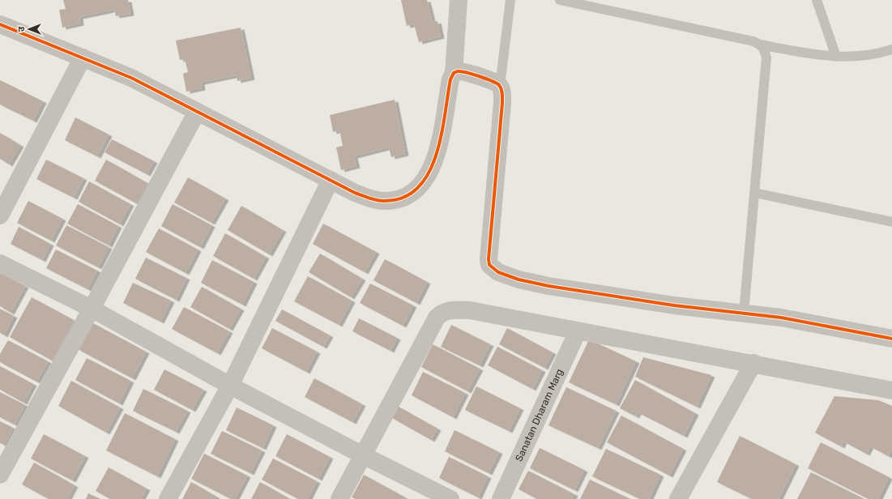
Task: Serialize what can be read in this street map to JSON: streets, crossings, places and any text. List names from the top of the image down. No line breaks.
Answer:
{"streets":{"street":["Sanatan Dharam Marg"]},"north":"left"}
